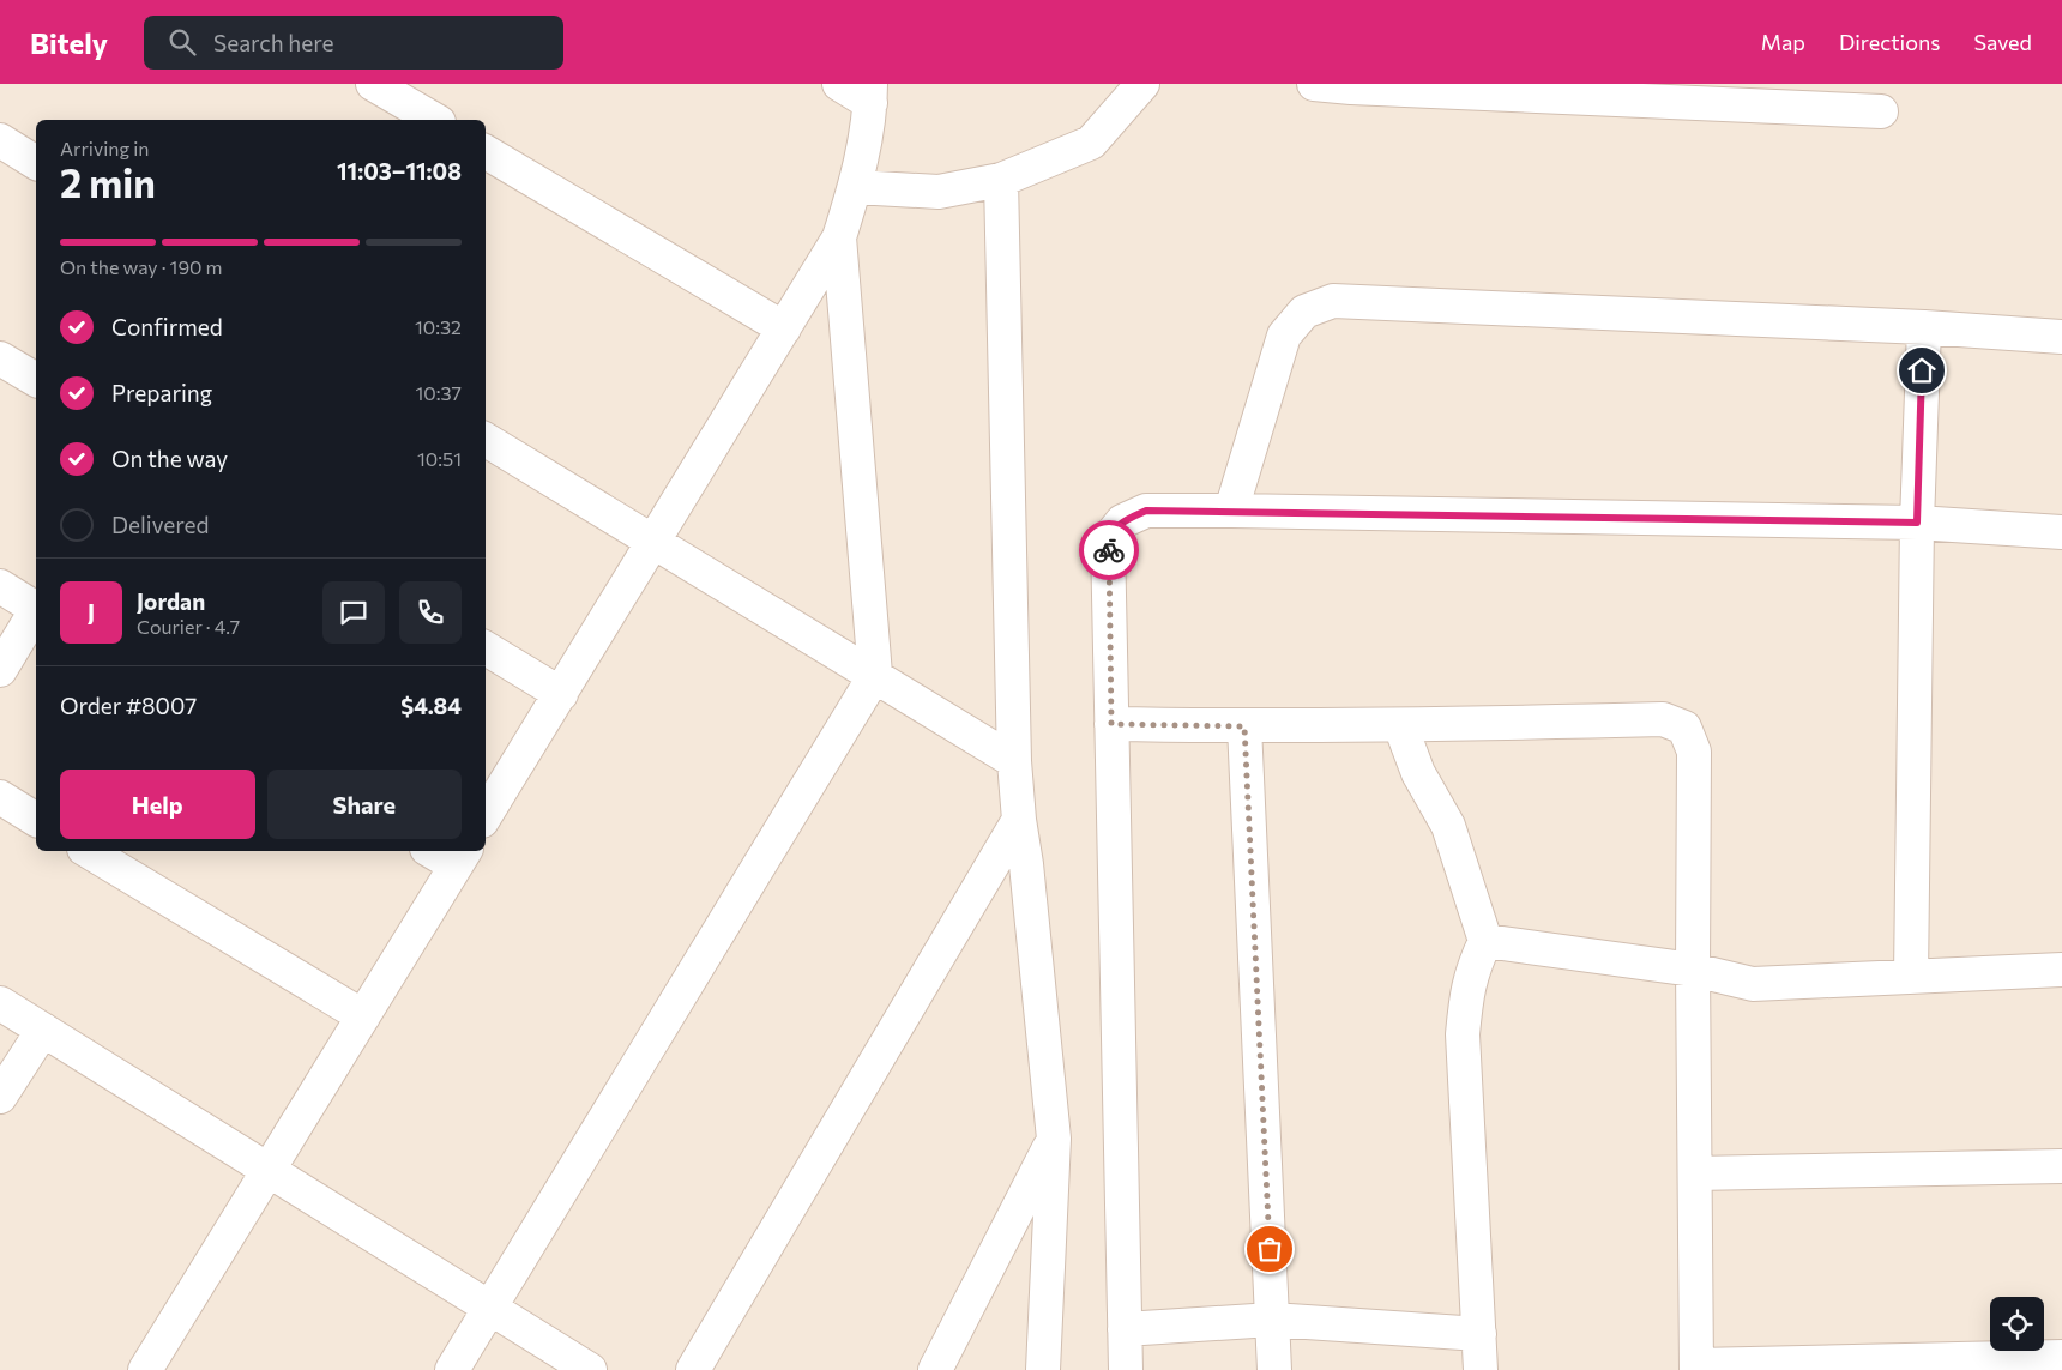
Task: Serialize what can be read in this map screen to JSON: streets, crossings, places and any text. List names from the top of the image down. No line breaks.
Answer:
{"page":{"header":"Bitely","search":"Search here","nav":["Map","Directions","Saved"],"heading":["2 min","Arriving in","11:03–11:08"],"panel":["Jordan","Courier · 4.7","Order #8007","$4.84"],"bar":"On the way · 190 m","list":[["Confirmed","10:32"],["Preparing","10:37"],["On the way","10:51"],"Delivered"],"round":"J","buttons":["Help","Share"]}}
